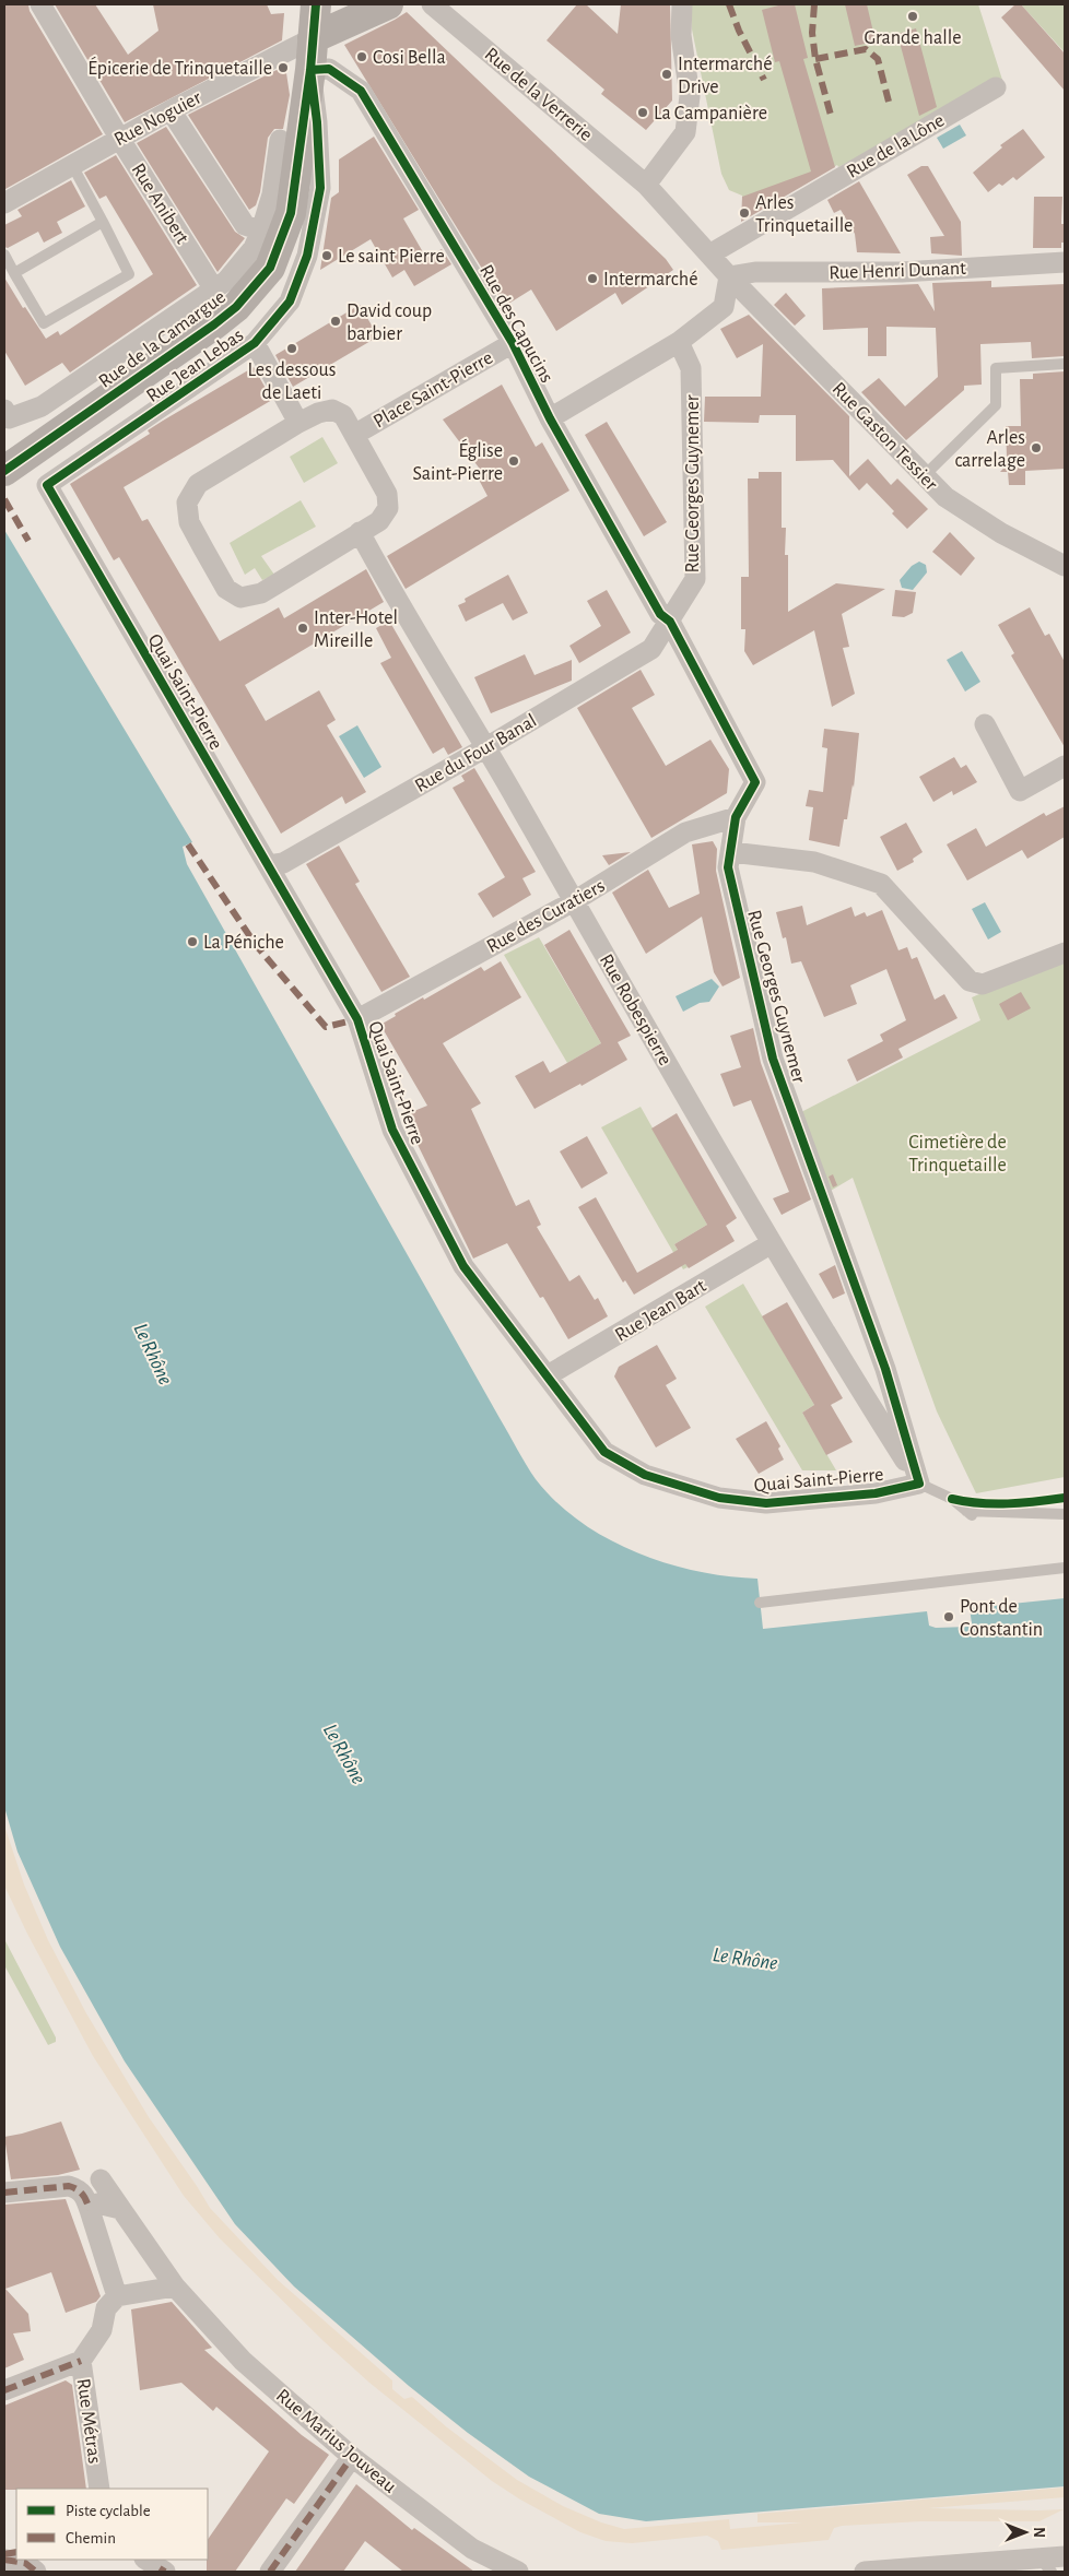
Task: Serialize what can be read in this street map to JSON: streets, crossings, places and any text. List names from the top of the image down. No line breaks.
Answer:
{"streets":{"main road":["Rue de la Camargue"],"street":["Rue de la Verrerie","Rue Noguier","Rue de la Lône","Rue Anibert","Rue Henri Dunant","Rue des Capucins","Rue Jean Lebas","Place Saint-Pierre","Rue Gaston Tessier","Rue Georges Guynemer","Quai Saint-Pierre","Rue du Four Banal","Rue des Curatiers","Rue Robespierre","Rue Jean Bart","Rue Métras","Rue Marius Jouveau"]},"crossings":[["Rue de la Verrerie","Rue de la Lône"],["Rue de la Verrerie","Rue Gaston Tessier"],["Rue Noguier","Rue Anibert"],["Rue Noguier","Rue de la Camargue"],["Rue de la Lône","Rue Gaston Tessier"],["Rue Henri Dunant","Rue Gaston Tessier"],["Rue des Capucins","Rue de la Camargue"],["Rue des Capucins","Rue Jean Lebas"],["Rue des Capucins","Place Saint-Pierre"],["Rue des Capucins","Rue Georges Guynemer"],["Rue des Capucins","Rue du Four Banal"],["Rue de la Camargue","Rue Jean Lebas"],["Rue Jean Lebas","Quai Saint-Pierre"],["Place Saint-Pierre","Rue Robespierre"],["Rue Georges Guynemer","Quai Saint-Pierre"],["Rue Georges Guynemer","Rue du Four Banal"],["Rue Georges Guynemer","Rue des Curatiers"],["Rue Georges Guynemer","Rue Robespierre"],["Quai Saint-Pierre","Rue du Four Banal"],["Quai Saint-Pierre","Rue des Curatiers"],["Quai Saint-Pierre","Rue Robespierre"],["Quai Saint-Pierre","Rue Jean Bart"],["Rue du Four Banal","Rue Robespierre"],["Rue des Curatiers","Rue Robespierre"],["Rue Robespierre","Rue Jean Bart"]],"water":["Le Rhône"],"parks":["Cimetière de Trinquetaille"],"places":["Grande halle","Cosi Bella","Épicerie de Trinquetaille","Intermarché Drive","La Campanière","Arles Trinquetaille","Le saint Pierre","Intermarché","David coup barbier","Les dessous de Laeti","Arles carrelage","Église Saint-Pierre","Inter-Hotel Mireille","La Péniche","Pont de Constantin"],"legend":["Piste cyclable","Chemin"],"north":"right"}
